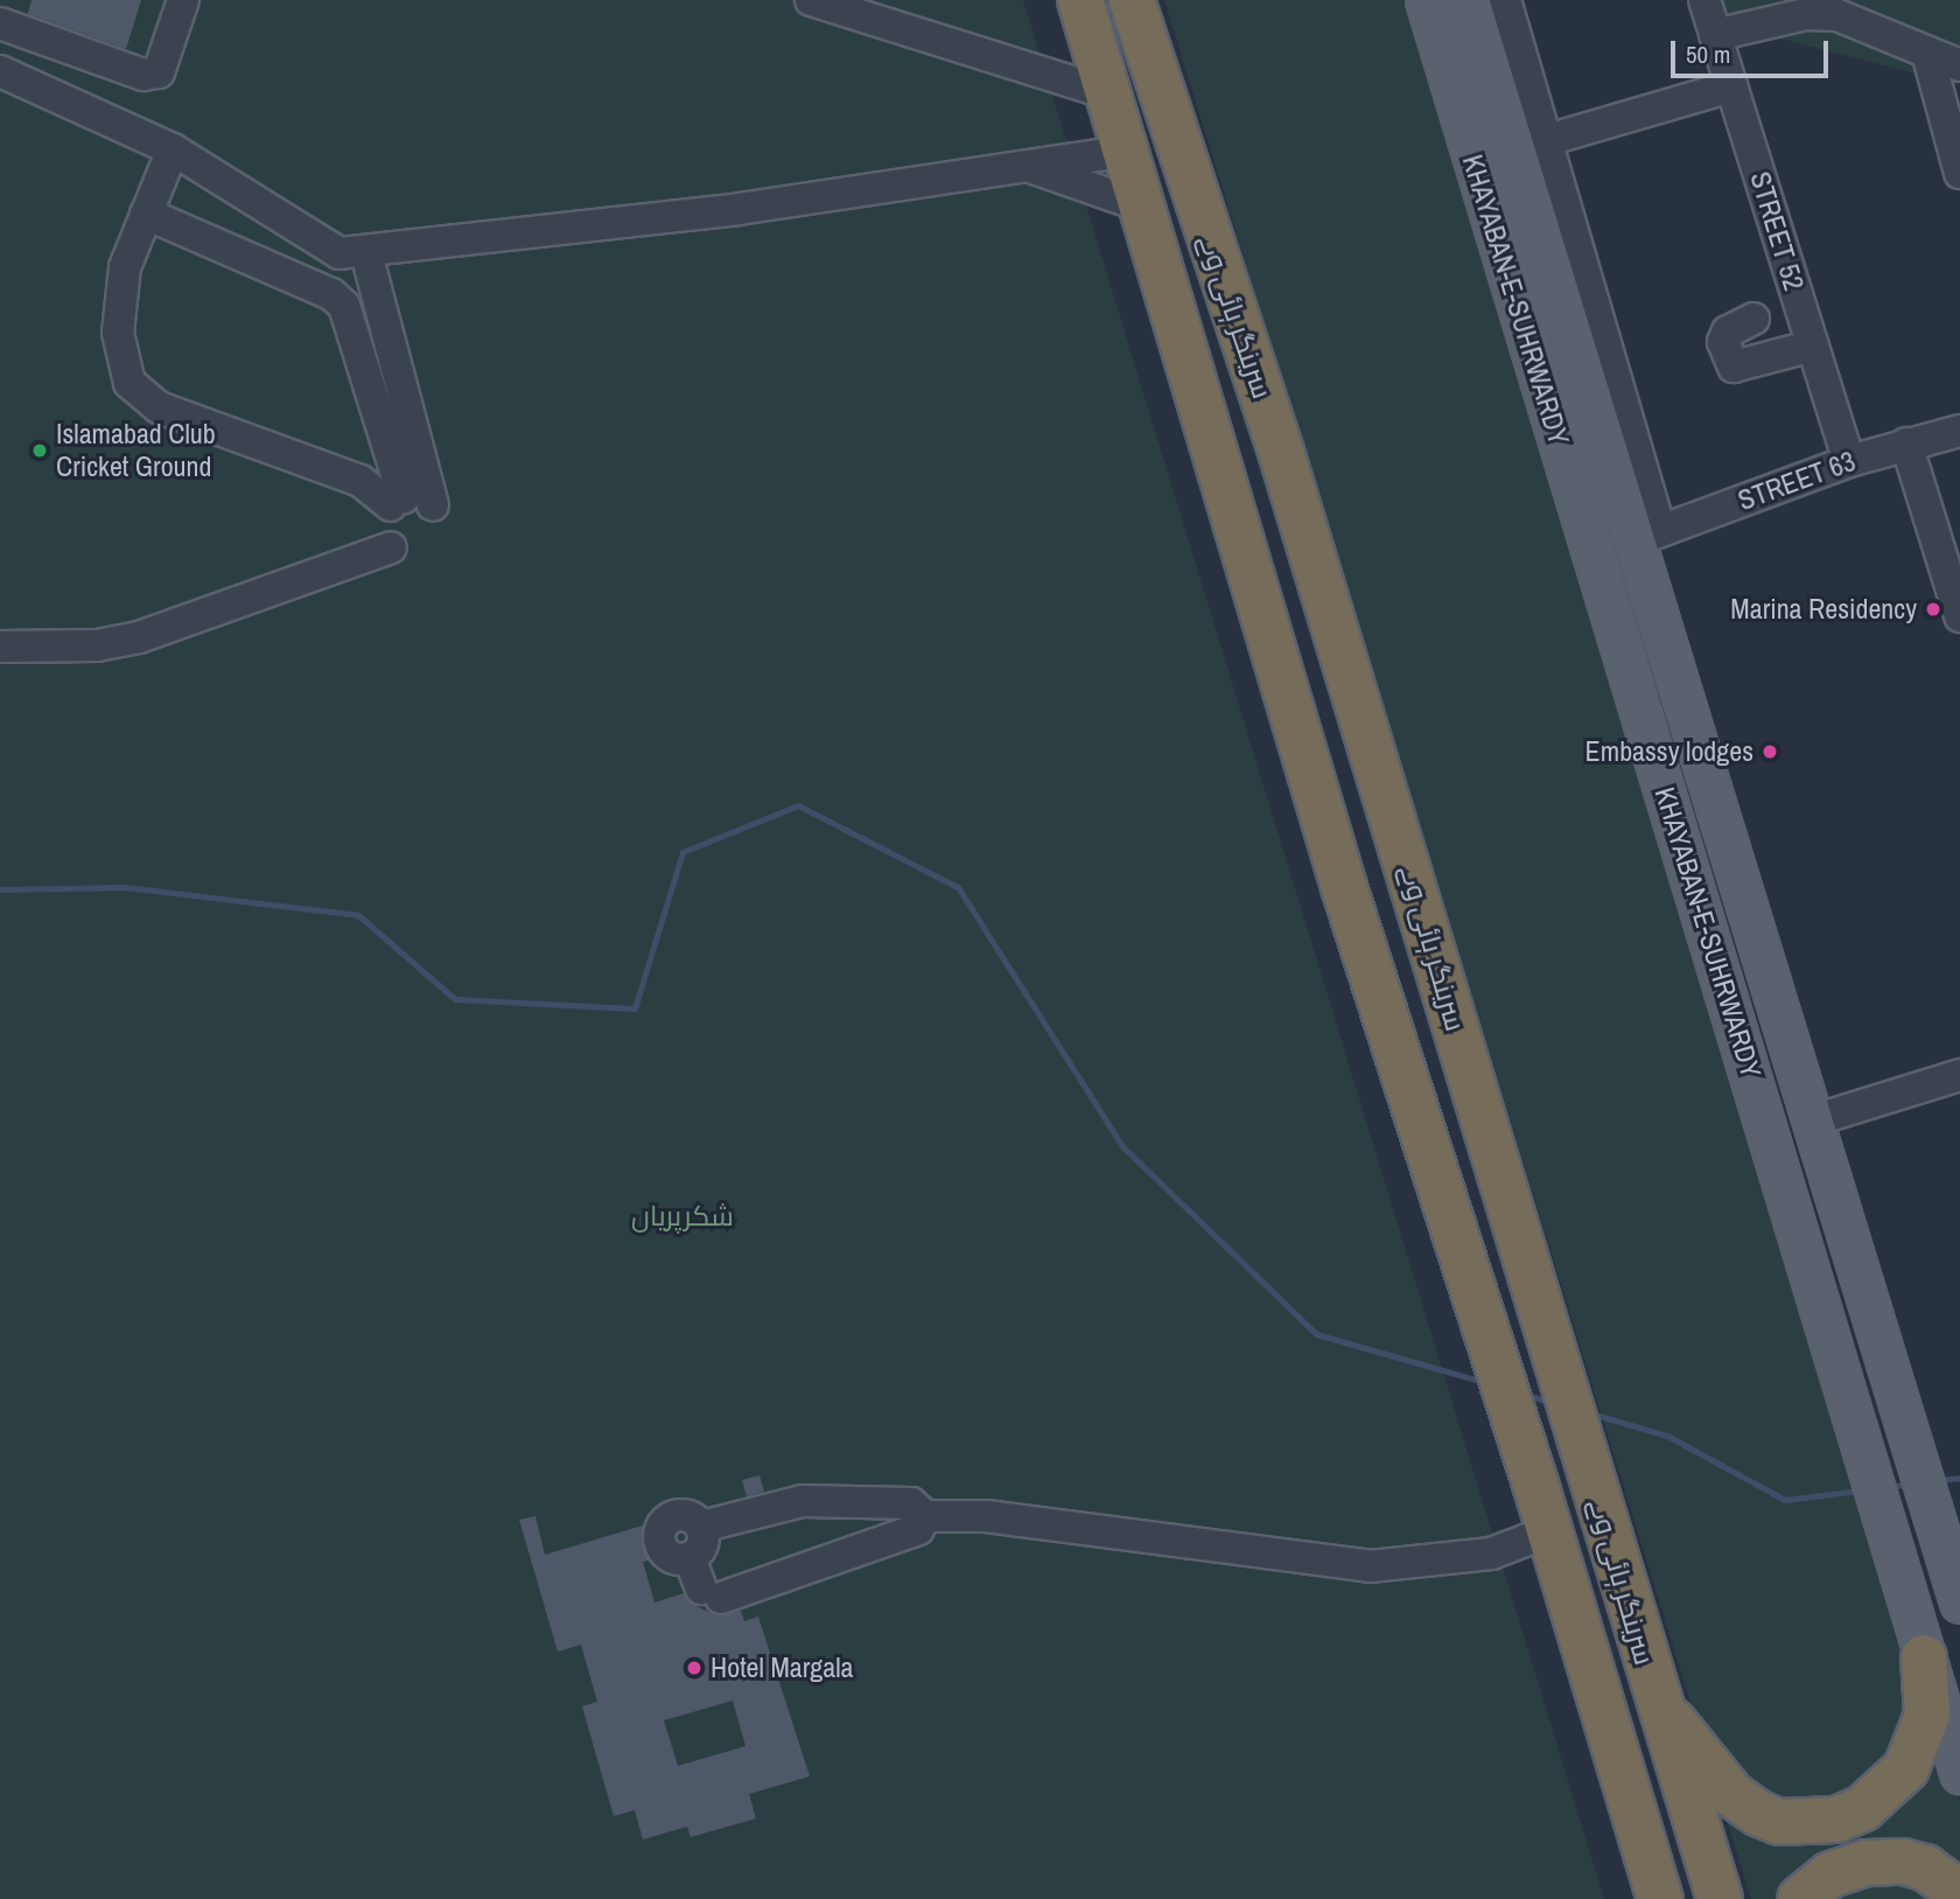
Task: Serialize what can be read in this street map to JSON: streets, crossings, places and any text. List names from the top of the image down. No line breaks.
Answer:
{"streets":{"highway":["سرینگر ہائی وے"],"main road":["KHAYABAN-E-SUHRWARDY"],"street":["STREET 52","STREET 63"]},"crossings":[["STREET 52","STREET 63"],["KHAYABAN-E-SUHRWARDY","STREET 63"]],"parks":["شکرپریاں"],"places":["Islamabad Club Cricket Ground","Marina Residency","Embassy lodges","Hotel Margala"],"scale_bar":"50 m"}
